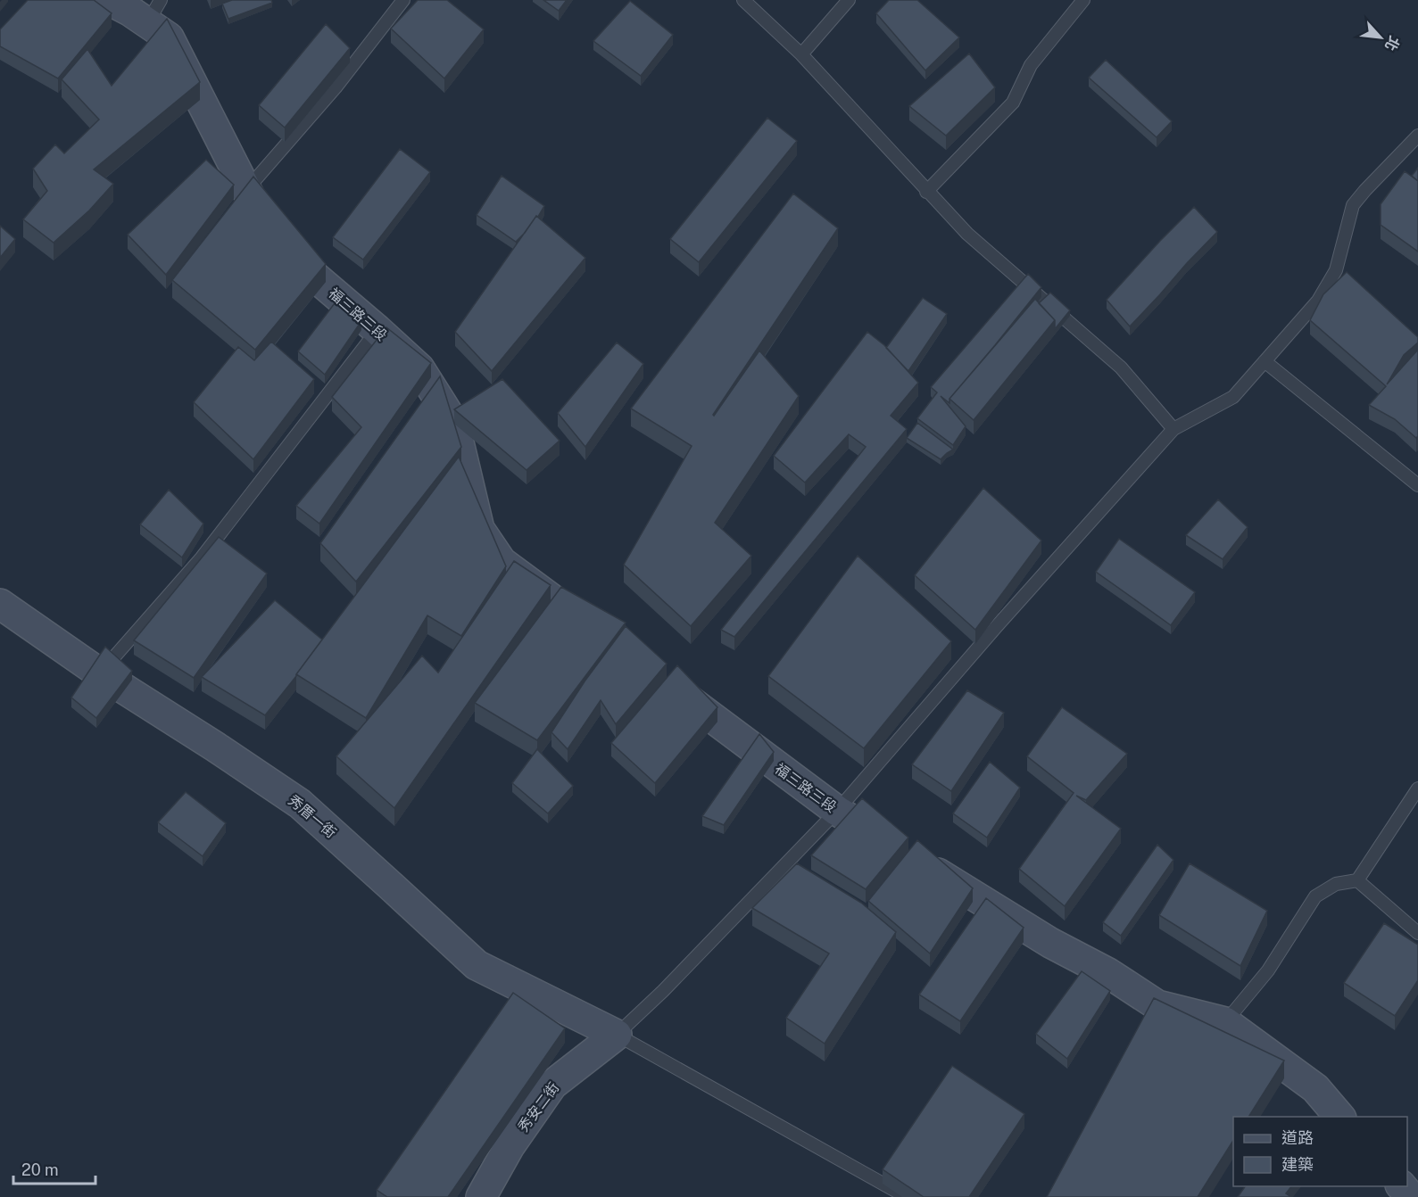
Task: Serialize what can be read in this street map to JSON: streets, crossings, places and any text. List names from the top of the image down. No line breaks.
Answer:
{"streets":{"street":["福三路三段","秀厝一街","秀安二街"]},"crossings":[["秀厝一街","秀安二街"]],"legend":["道路","建築"],"scale_bar":"20 m","north":"bottom right"}
